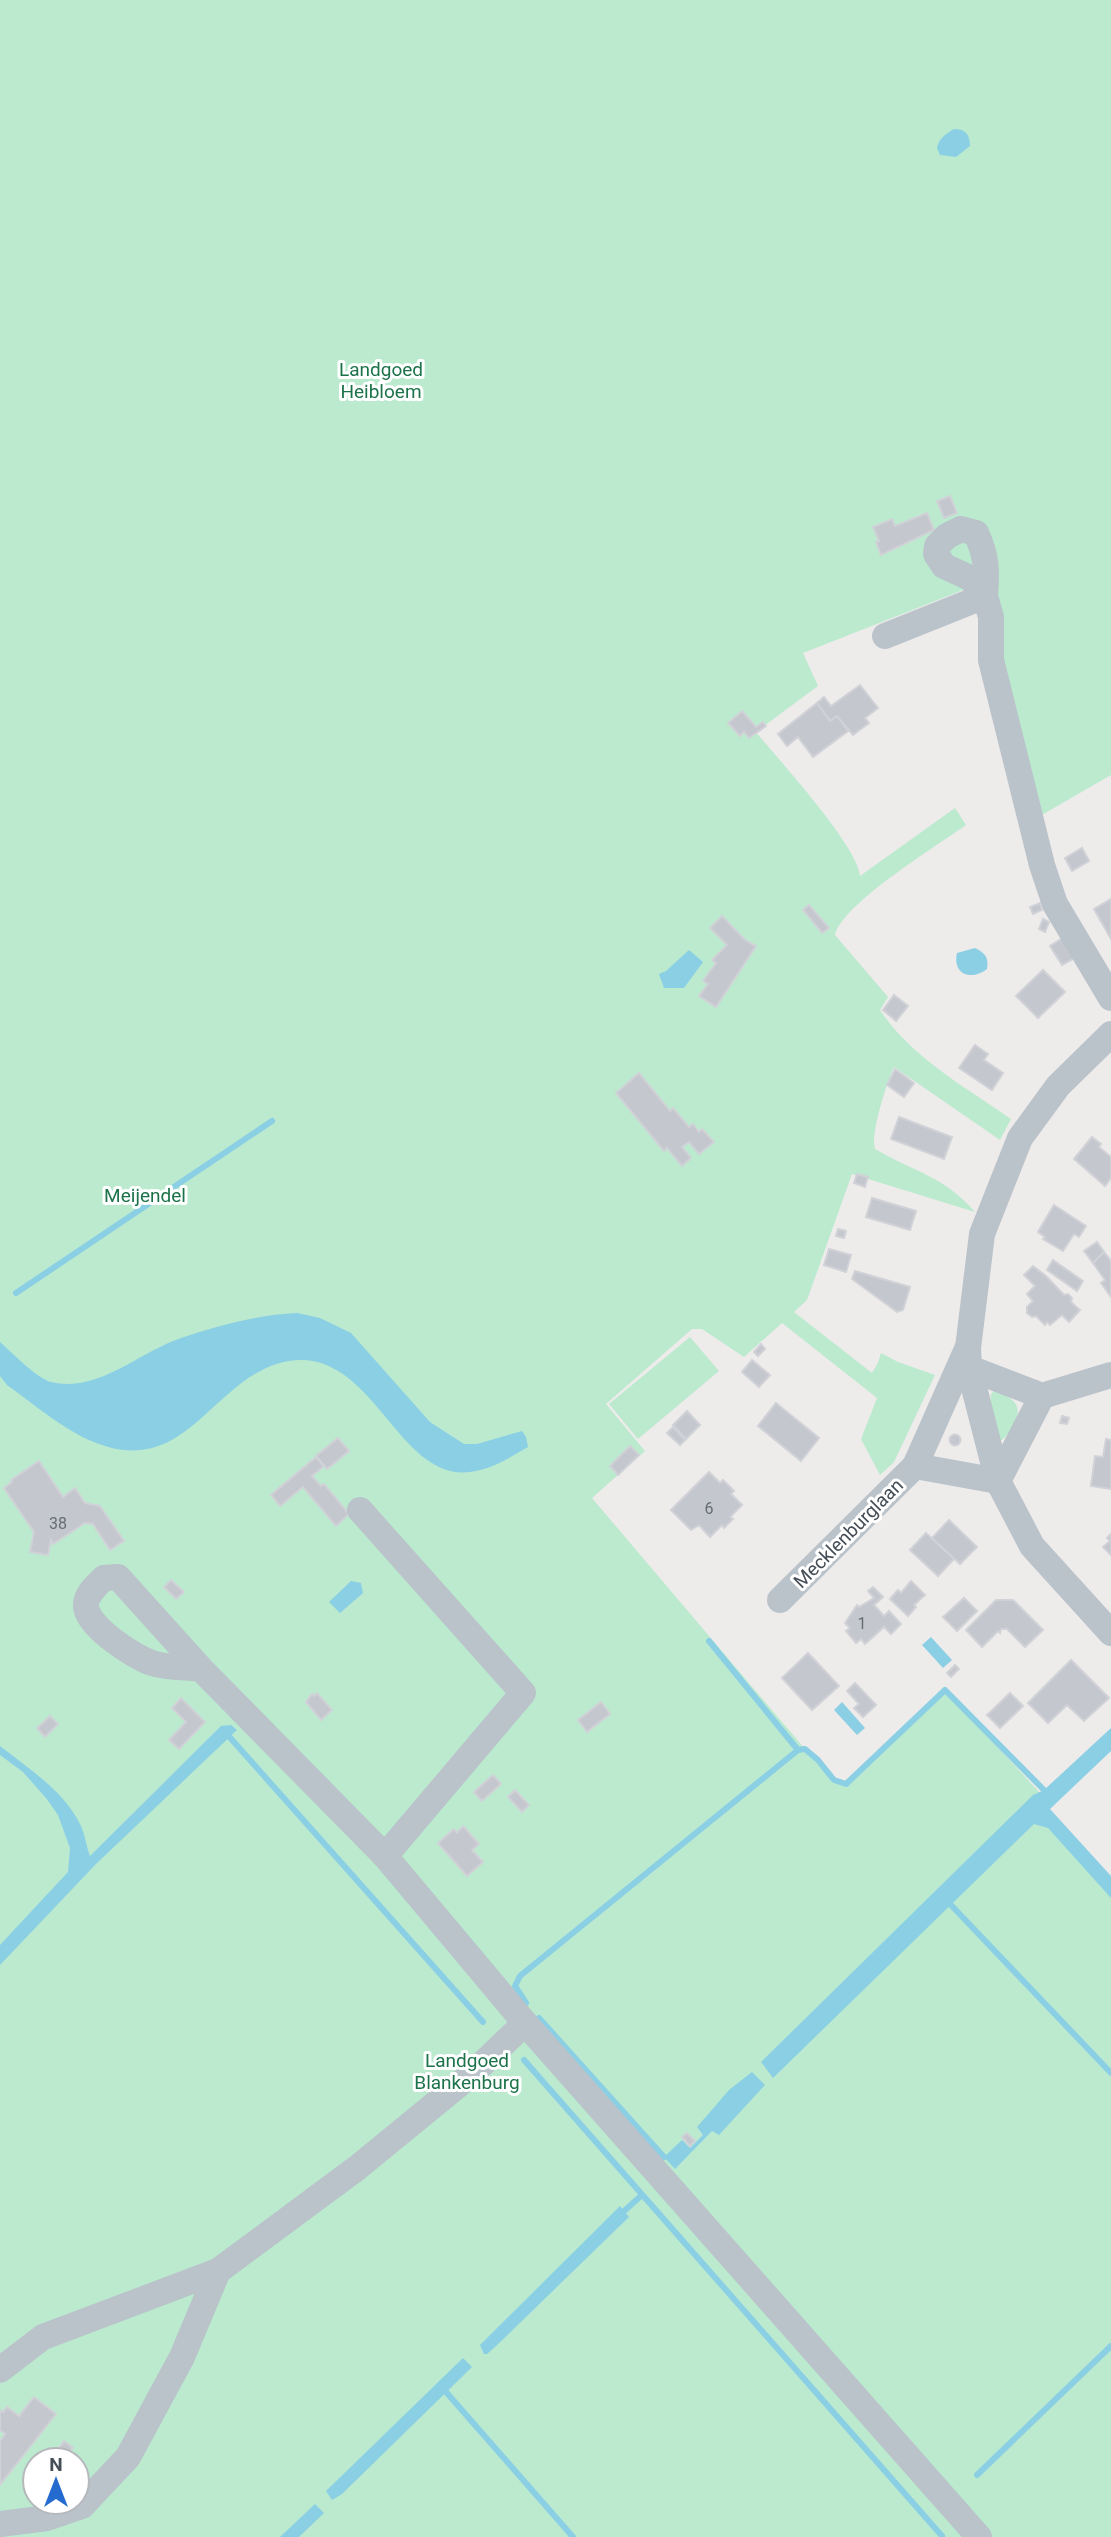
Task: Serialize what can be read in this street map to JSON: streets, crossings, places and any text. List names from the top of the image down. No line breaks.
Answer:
{"streets":{"street":["Mecklenburglaan"]},"parks":["Landgoed Heibloem","Meijendel","Landgoed Blankenburg"],"house_numbers":["6","38","1"],"north":"top"}
